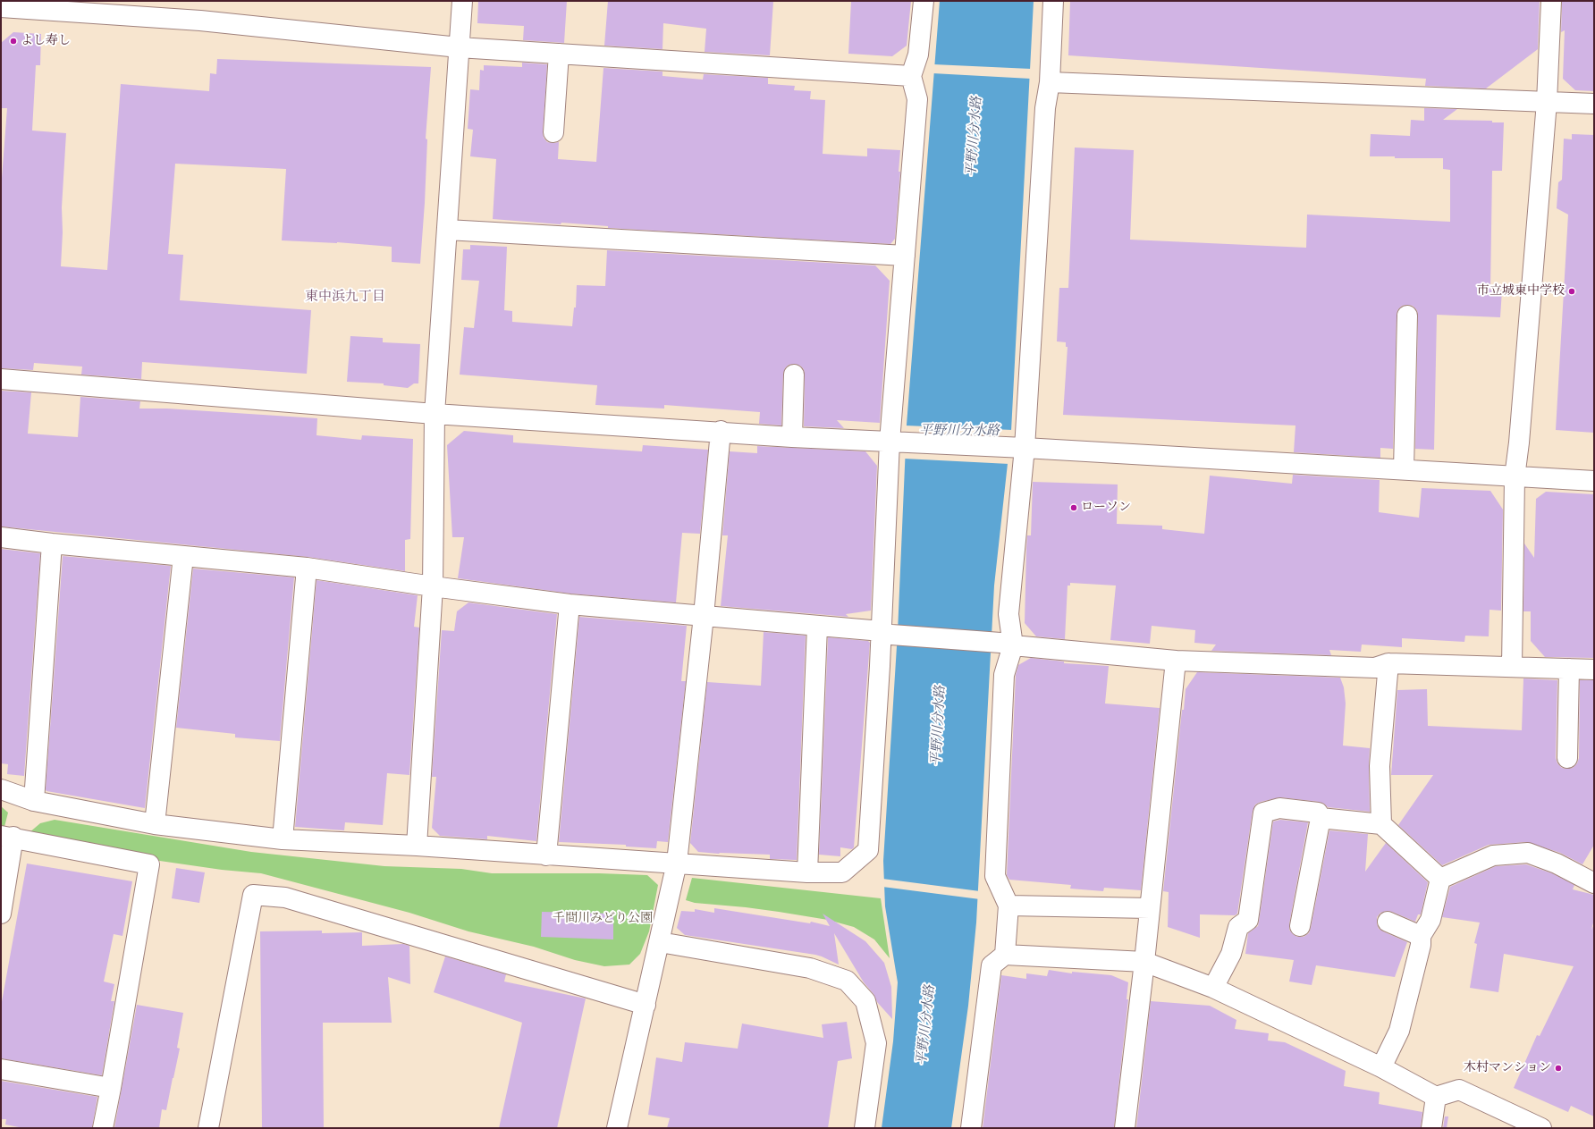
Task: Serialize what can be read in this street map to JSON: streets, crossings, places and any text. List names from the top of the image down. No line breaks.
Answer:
{"districts":["東中浜九丁目"],"water":["平野川分水路"],"parks":["千間川みどり公園"],"places":["よし寿し","市立城東中学校","ローソン","木村マンション"]}
